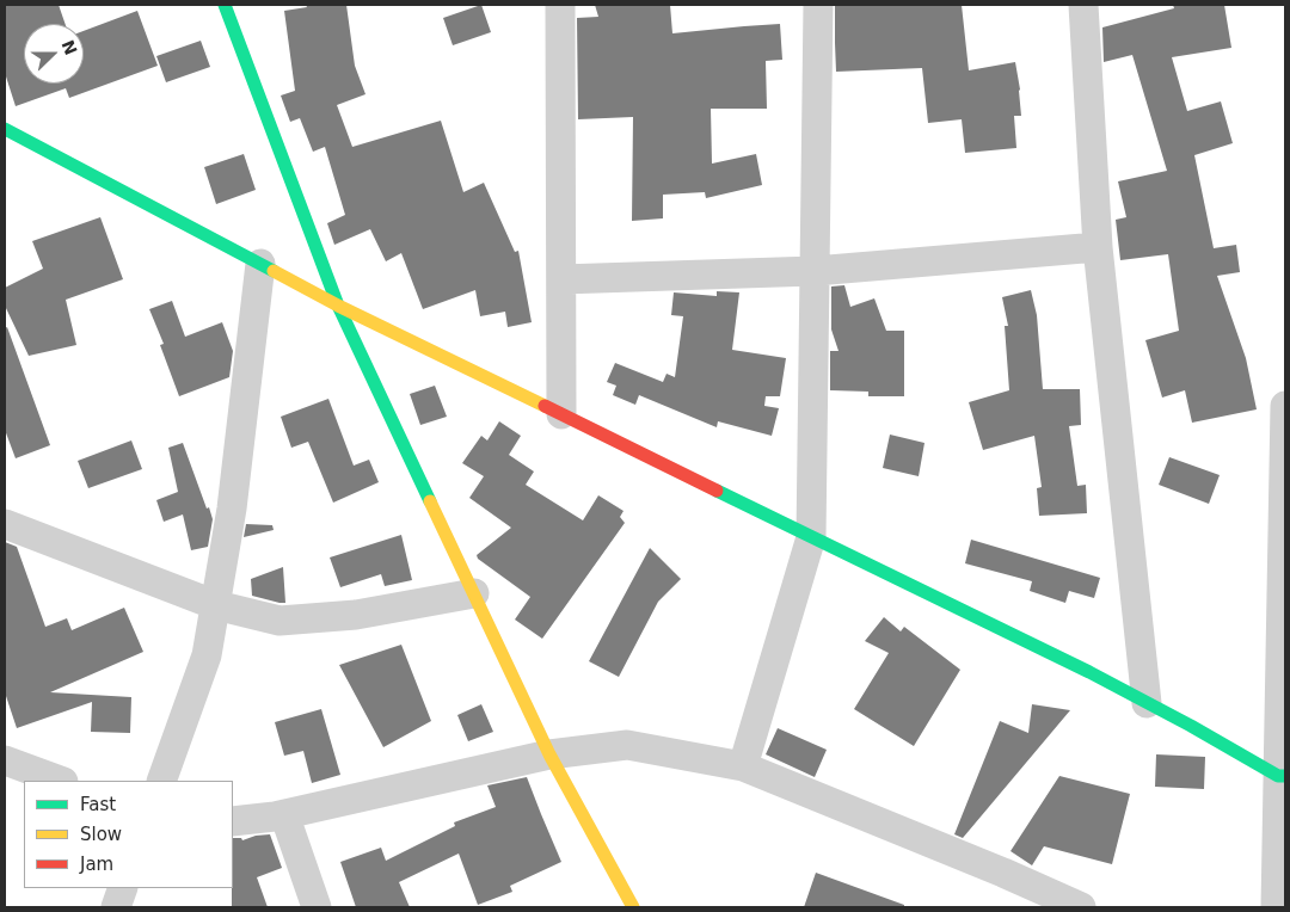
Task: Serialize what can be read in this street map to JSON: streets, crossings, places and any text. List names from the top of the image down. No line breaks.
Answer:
{"legend":["Fast","Slow","Jam"],"north":"right"}
